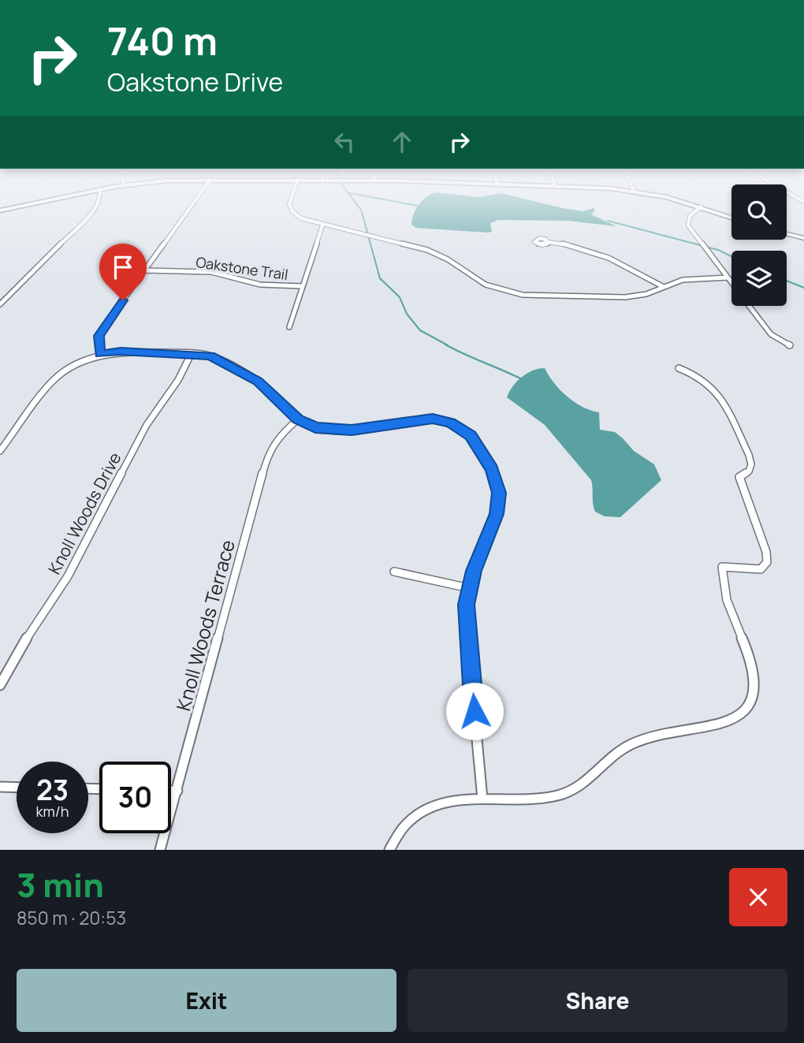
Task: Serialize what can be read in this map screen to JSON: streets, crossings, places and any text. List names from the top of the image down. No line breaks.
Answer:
{"streets":{"street":["Oakstone Trail","Knoll Woods Drive","Knoll Woods Terrace"]},"page":{"turn":["740 m","Oakstone Drive"],"speed":"23 km/h","limit":"30","heading":["3 min","850 m · 20:53"],"buttons":["Exit","Share"]}}
